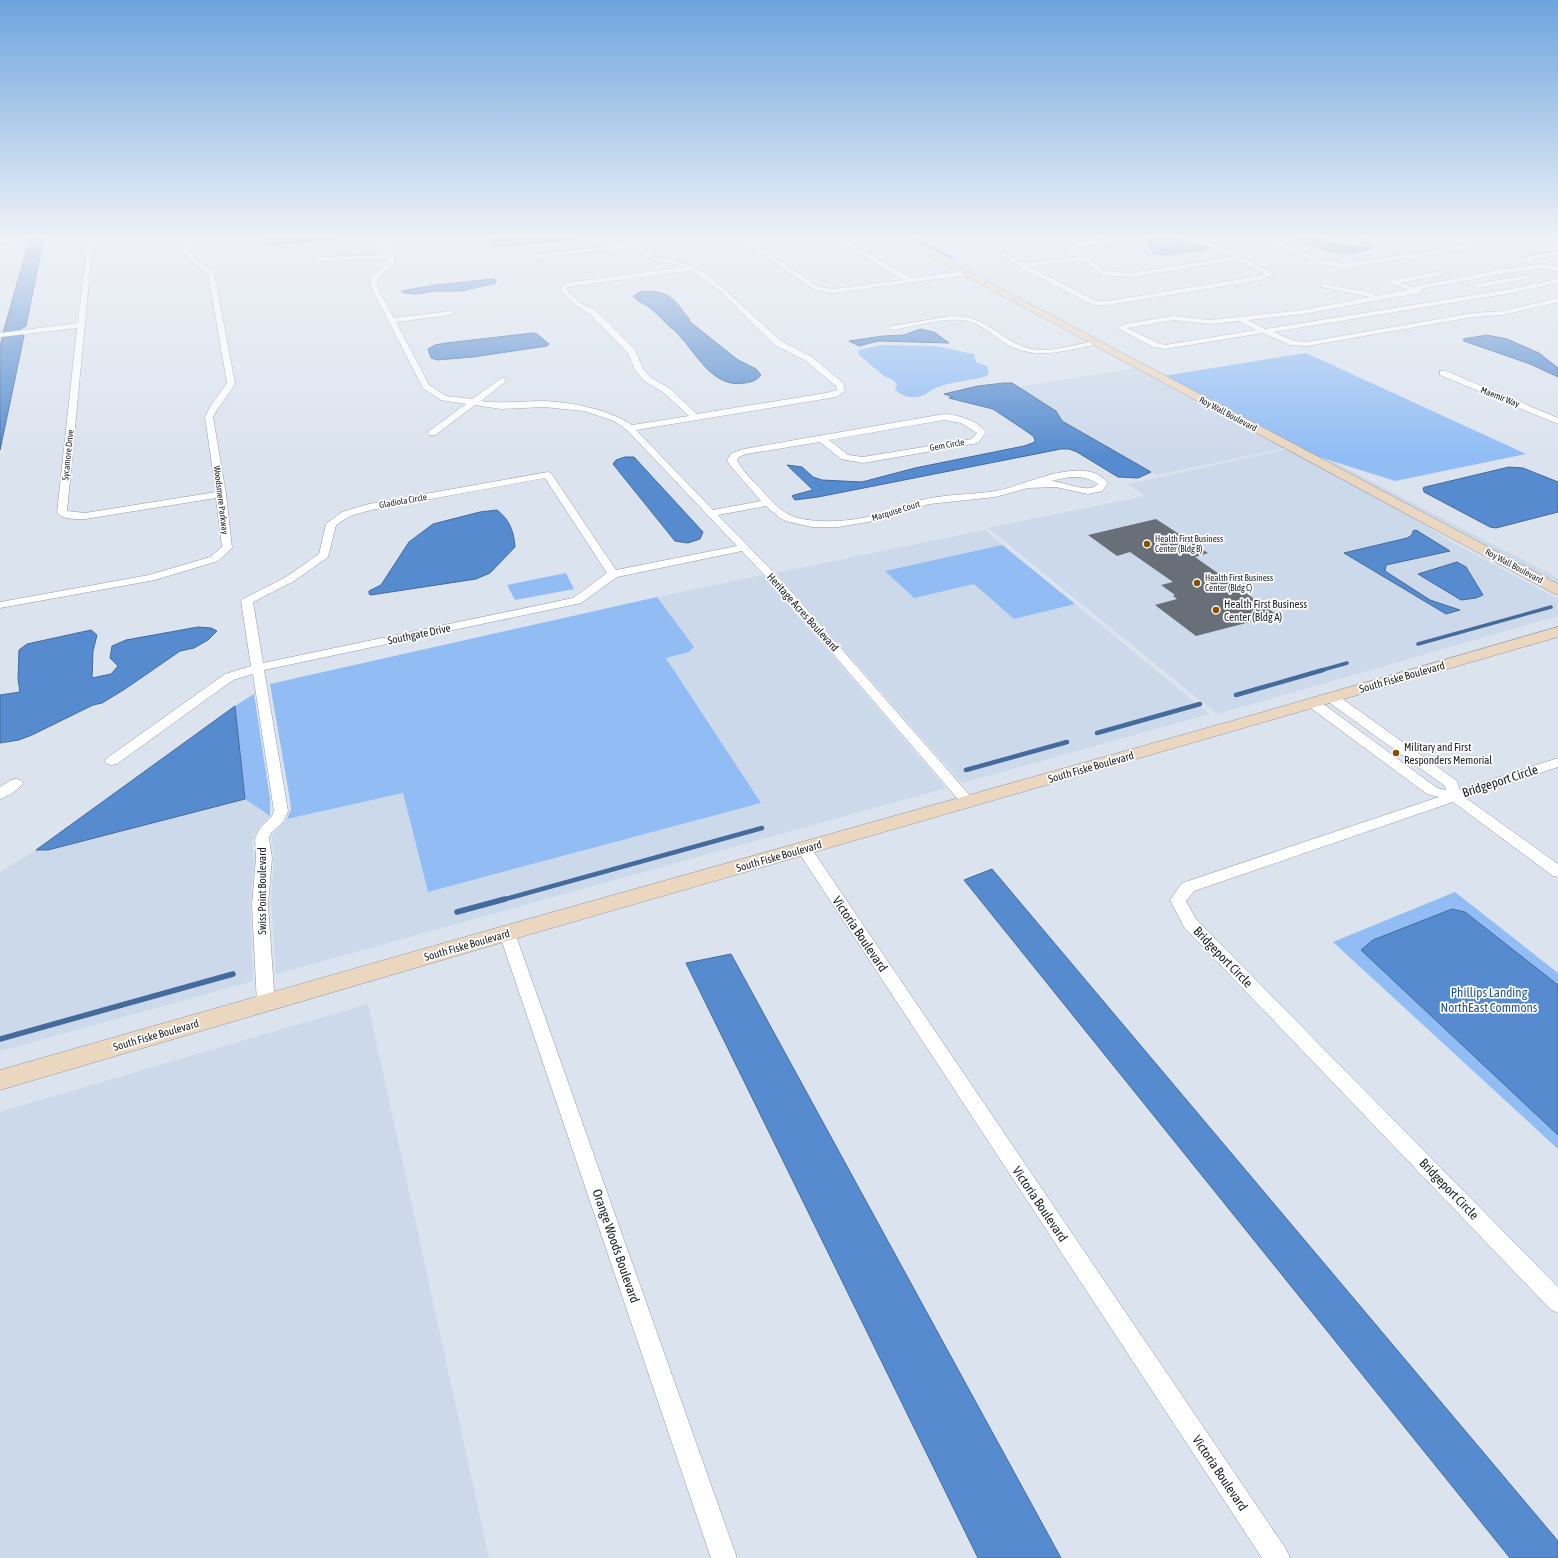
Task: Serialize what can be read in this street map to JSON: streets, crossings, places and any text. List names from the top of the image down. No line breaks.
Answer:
{"streets":{"street":["Maemir Way","Roy Wall Boulevard","Gem Circle","Sycamore Drive","Woodsmere Parkway","Gladiola Circle","Marquise Court","Heritage Acres Boulevard","Southgate Drive","South Fiske Boulevard","Bridgeport Circle","Swiss Point Boulevard","Victoria Boulevard","Orange Woods Boulevard"]},"crossings":[["Gem Circle","Marquise Court"],["Sycamore Drive","Woodsmere Parkway"],["Gladiola Circle","Southgate Drive"],["Gladiola Circle","Swiss Point Boulevard"],["Heritage Acres Boulevard","Southgate Drive"],["Heritage Acres Boulevard","South Fiske Boulevard"],["Southgate Drive","Swiss Point Boulevard"],["South Fiske Boulevard","Swiss Point Boulevard"],["South Fiske Boulevard","Victoria Boulevard"],["South Fiske Boulevard","Orange Woods Boulevard"]],"parks":["Phillips Landing NorthEast Commons"],"places":["Health First Business Center (Bldg B)","Health First Business Center (Bldg C)","Health First Business Center (Bldg A)","Military and First Responders Memorial"]}
